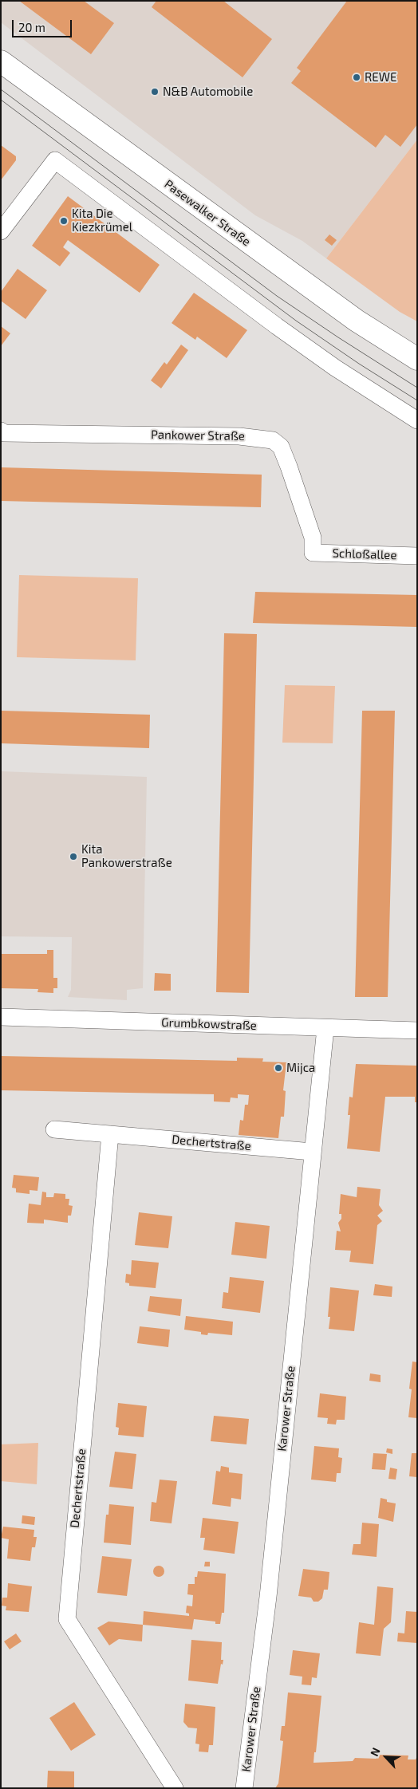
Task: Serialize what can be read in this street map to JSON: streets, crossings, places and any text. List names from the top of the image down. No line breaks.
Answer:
{"streets":{"main road":["Pasewalker Straße"],"street":["Pankower Straße","Schloßallee","Grumbkowstraße","Dechertstraße","Karower Straße"]},"crossings":[["Pankower Straße","Schloßallee"],["Grumbkowstraße","Karower Straße"],["Dechertstraße","Karower Straße"]],"places":["REWE","N&B Automobile","Kita Die Kiezkrümel","Kita Pankowerstraße","Mijca"],"scale_bar":"20 m","north":"top left"}
